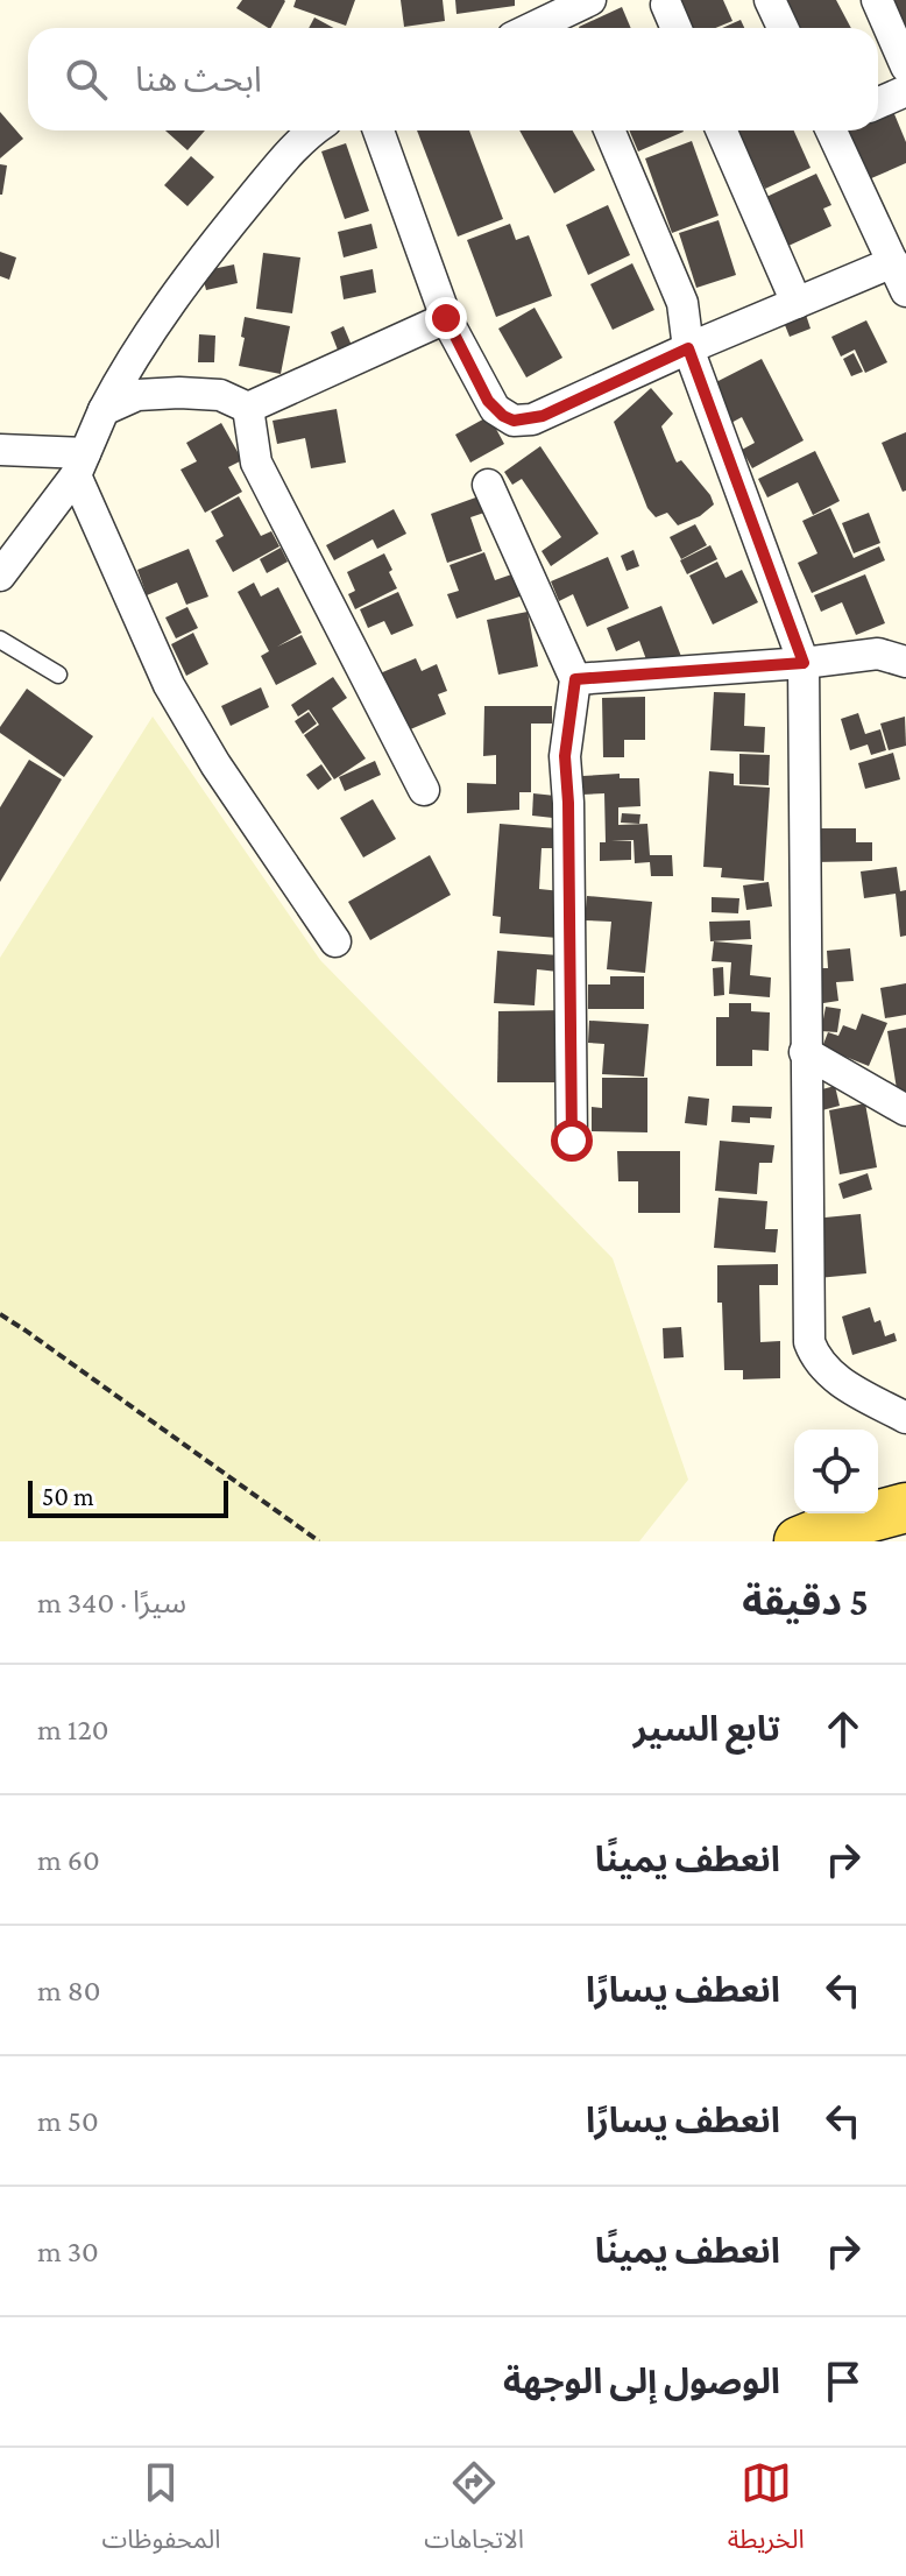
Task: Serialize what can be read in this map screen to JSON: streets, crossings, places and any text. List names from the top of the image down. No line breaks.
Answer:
{"scale_bar":"50 m","page":{"search":"ابحث هنا","scale":"50 m","heading":["5 دقيقة","سيرًا · 340 m"],"list":[["تابع السير","120 m"],["انعطف يمينًا","60 m"],["انعطف يسارًا","80 m"],["انعطف يسارًا","50 m"],["انعطف يمينًا","30 m"],"الوصول إلى الوجهة"],"nav":["الخريطة","الاتجاهات","المحفوظات"]}}
